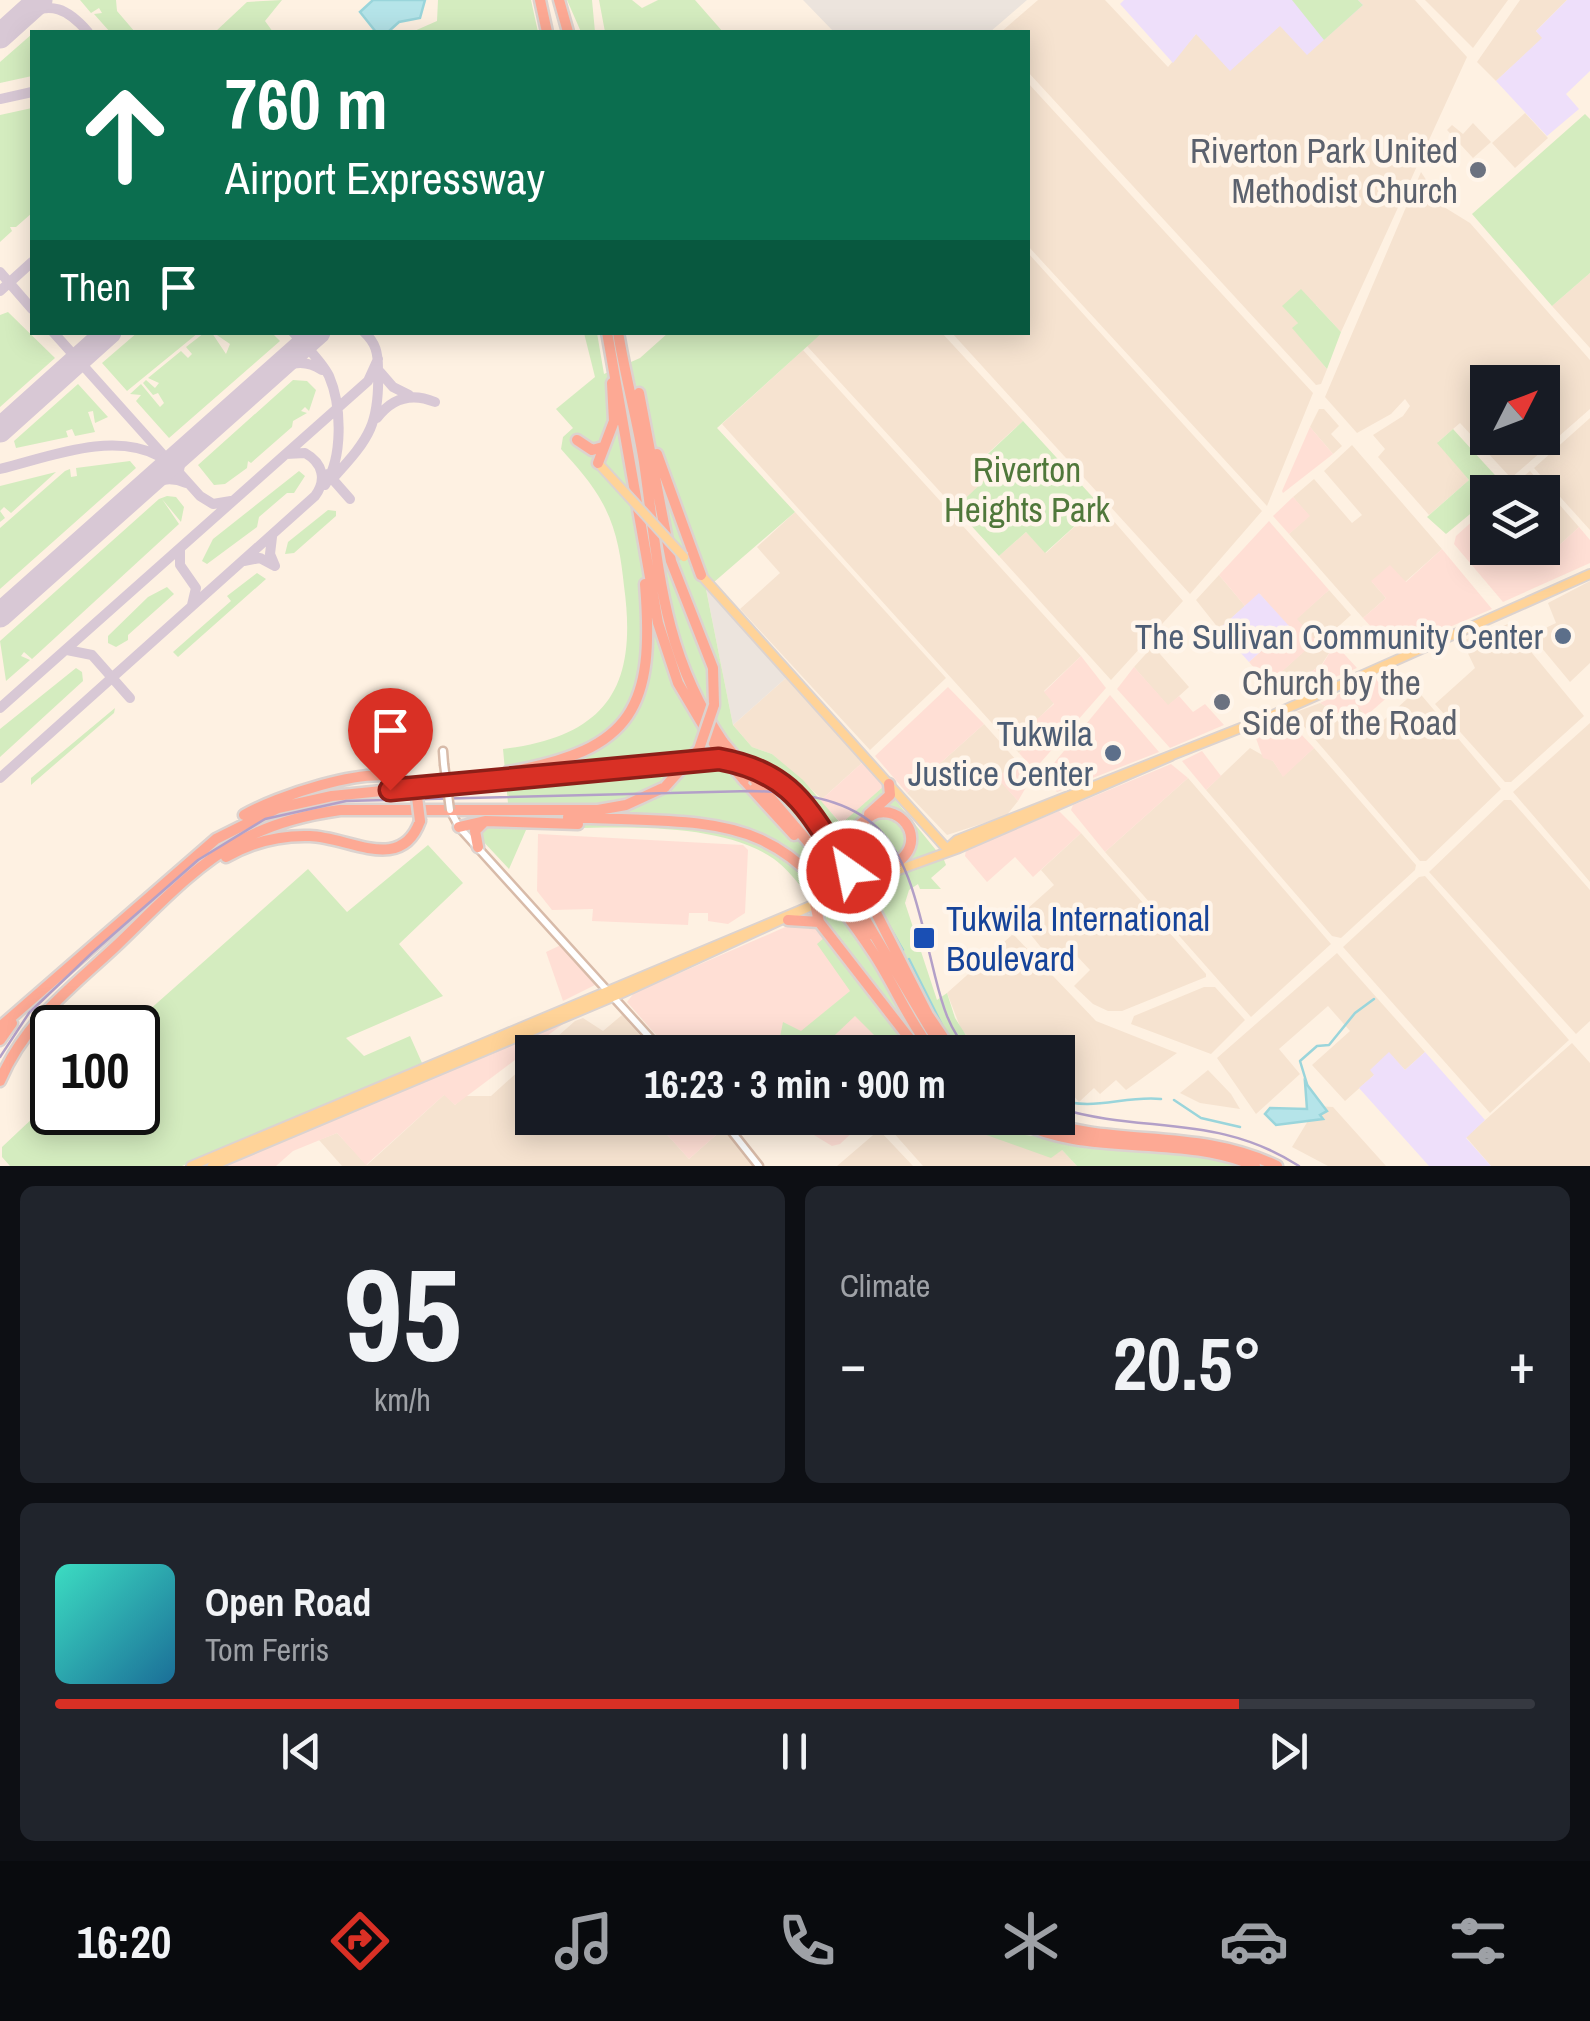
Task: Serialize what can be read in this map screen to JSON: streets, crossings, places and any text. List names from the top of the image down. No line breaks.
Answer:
{"parks":["Riverton Heights Park"],"places":{"other":["Riverton Park United Methodist Church","The Sullivan Community Center","Church by the Side of the Road","Tukwila Justice Center"],"transit":["Tukwila International Boulevard"]},"north":"top right","page":{"turn":["760 m","Airport Expressway"],"then":"Then","limit":"100","trip":"16:23 · 3 min · 900 m","tile":[["95","km/h"],"Climate"],"heat":["−","20.5°","+"],"song":["Open Road","Tom Ferris"],"tabs":"16:20"}}
